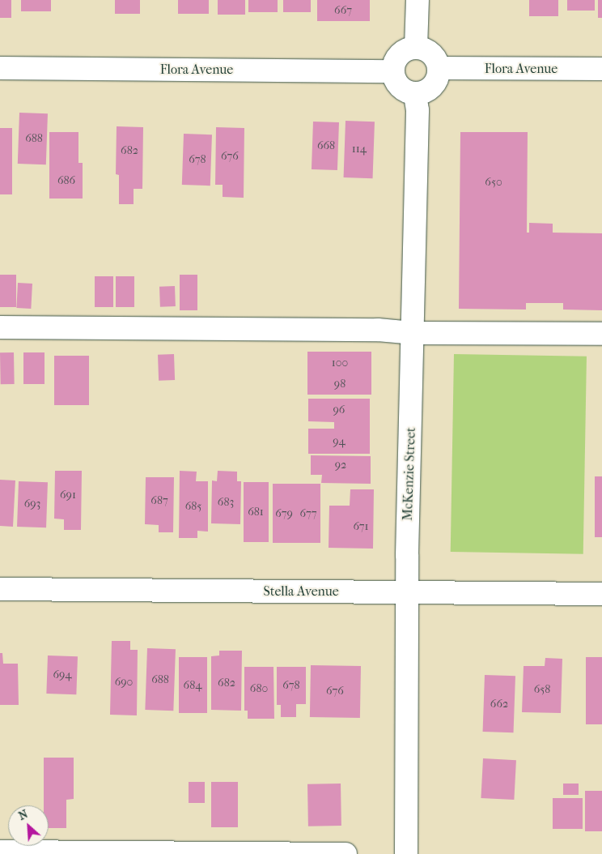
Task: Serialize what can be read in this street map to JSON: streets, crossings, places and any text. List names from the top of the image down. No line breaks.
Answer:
{"streets":{"street":["Flora Avenue","McKenzie Street","Stella Avenue"]},"crossings":[["Flora Avenue","McKenzie Street"],["McKenzie Street","Stella Avenue"]],"house_numbers":["667","688","668","114","682","676","678","686","650","100","98","96","94","92","691","687","683","693","685","681","679","677","671","694","688","690","682","684","678","680","658","676","662"],"north":"top left"}
